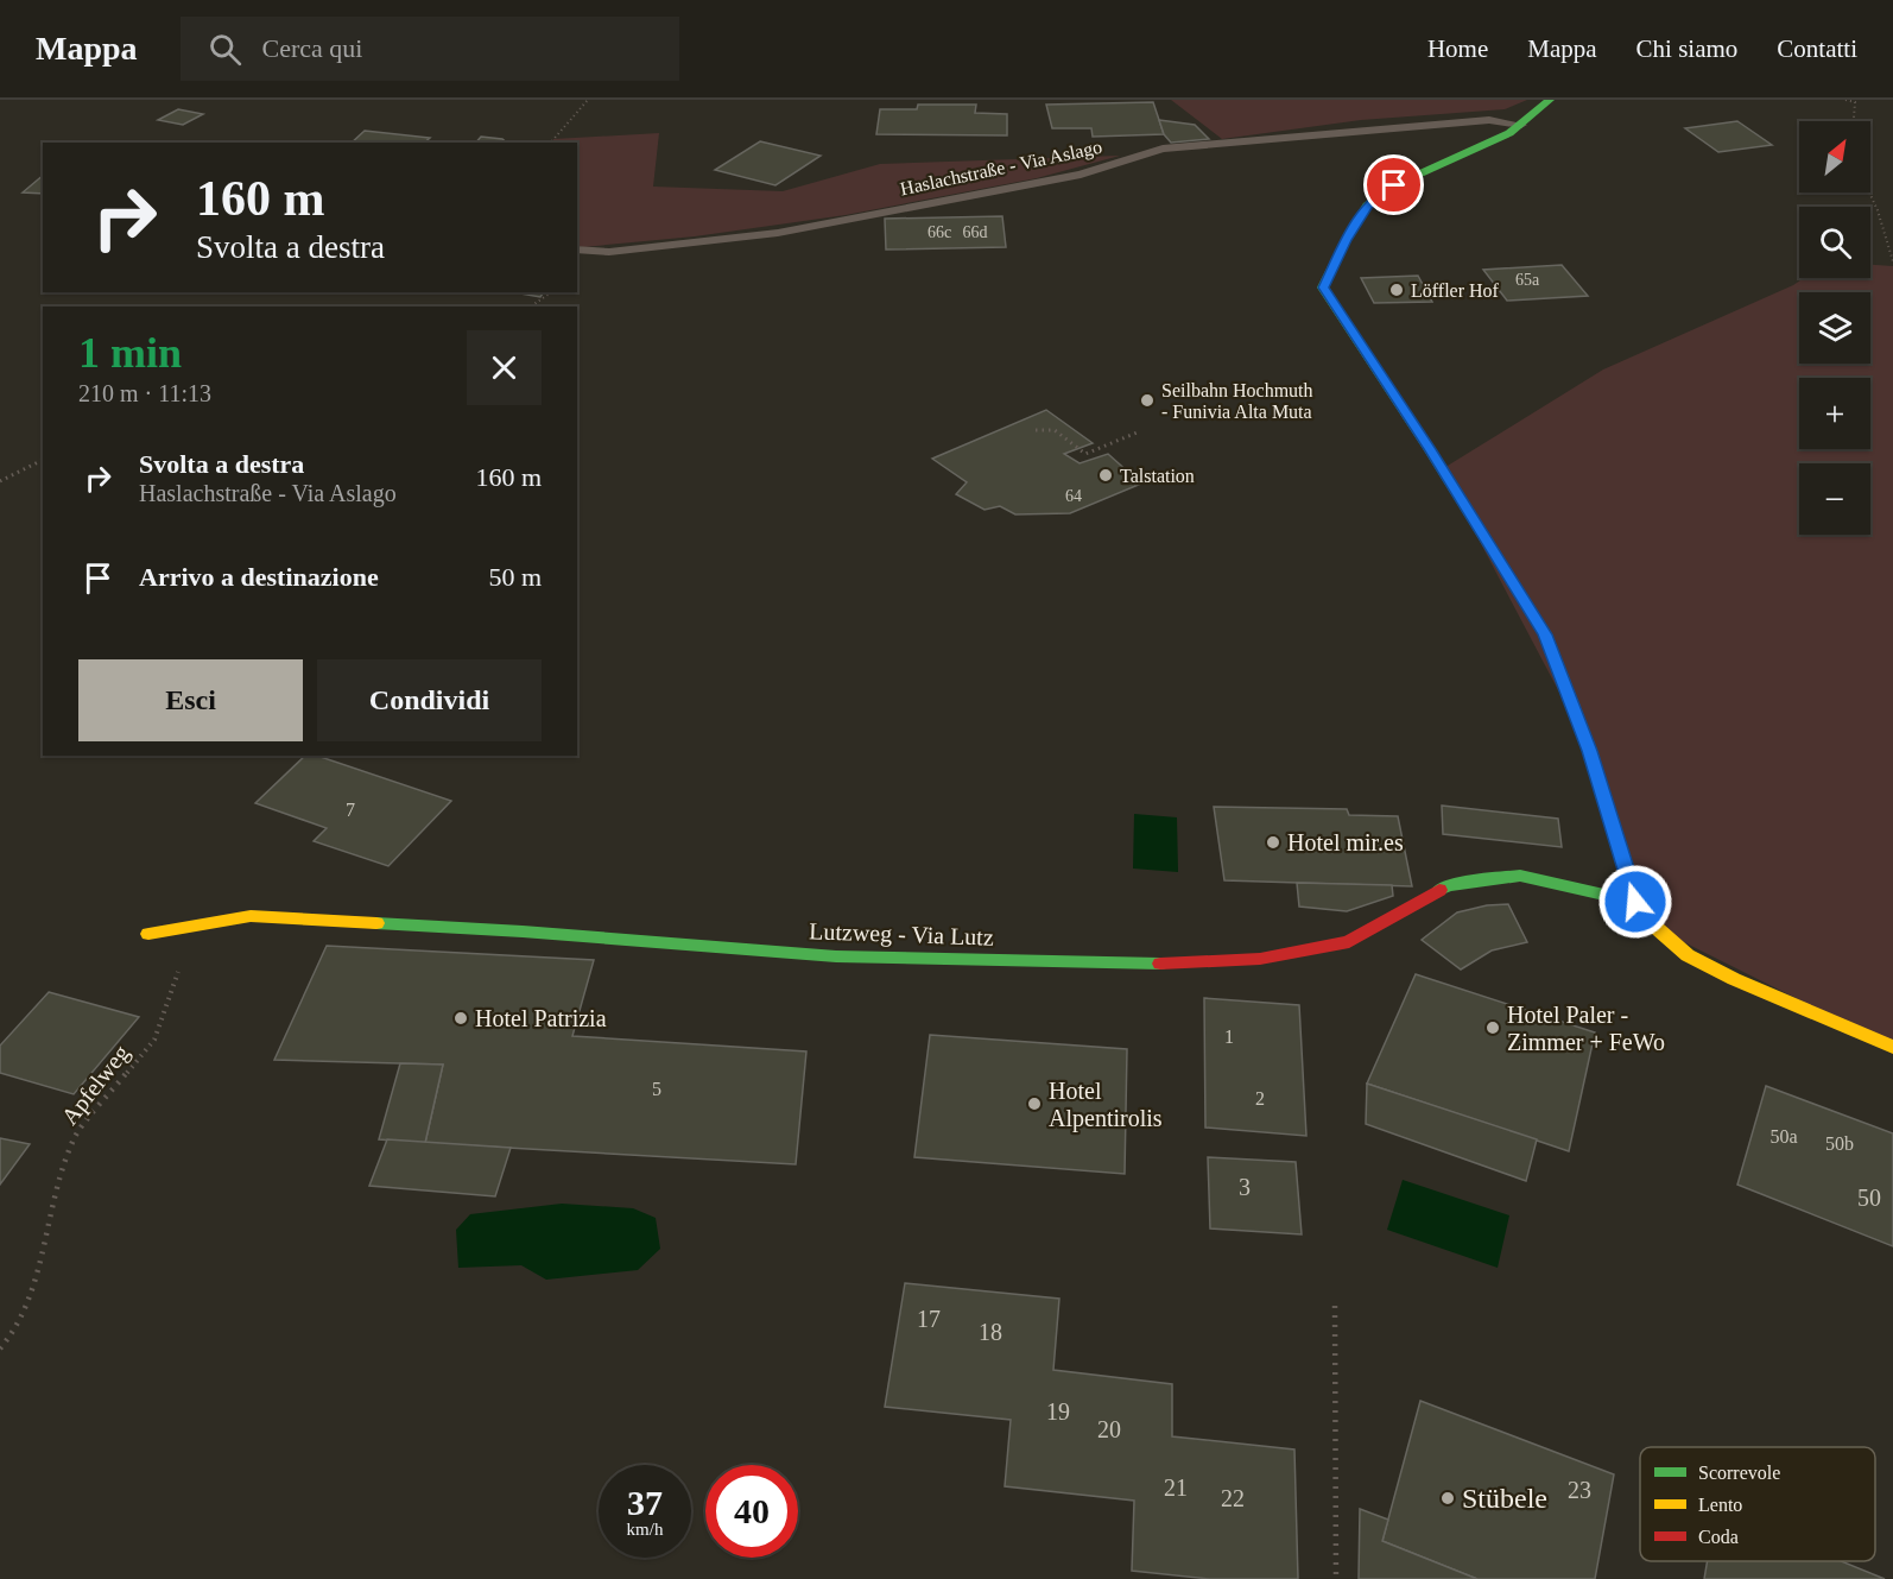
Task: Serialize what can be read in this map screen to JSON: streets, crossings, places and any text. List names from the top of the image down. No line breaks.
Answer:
{"streets":{"street":["Lutzweg - Via Lutz"],"lane":["Haslachstraße - Via Aslago"],"path":["Apfelweg"]},"crossings":[["Lutzweg - Via Lutz","Apfelweg"]],"places":["Löffler Hof","Seilbahn Hochmuth - Funivia Alta Muta","Talstation","Hotel mir.es","Hotel Patrizia","Hotel Paler - Zimmer + FeWo","Hotel Alpentirolis","Stübele"],"house_numbers":["66c","66d","65a","64","7","1","5","2","50a","50b","3","50","17","18","19","20","21","23","22"],"legend":["Scorrevole","Lento","Coda"],"north":"top right","page":{"header":"Mappa","search":"Cerca qui","nav":["Home","Mappa","Chi siamo","Contatti"],"map_buttons":["+","−"],"turn":["160 m","Svolta a destra"],"heading":["1 min","210 m · 11:13"],"list":[{"name":"Svolta a destra","note":"Haslachstraße - Via Aslago","value":"160 m"},{"name":"Arrivo a destinazione","value":"50 m"}],"buttons":["Esci","Condividi"],"speed":"37 km/h","limit":"40"}}
